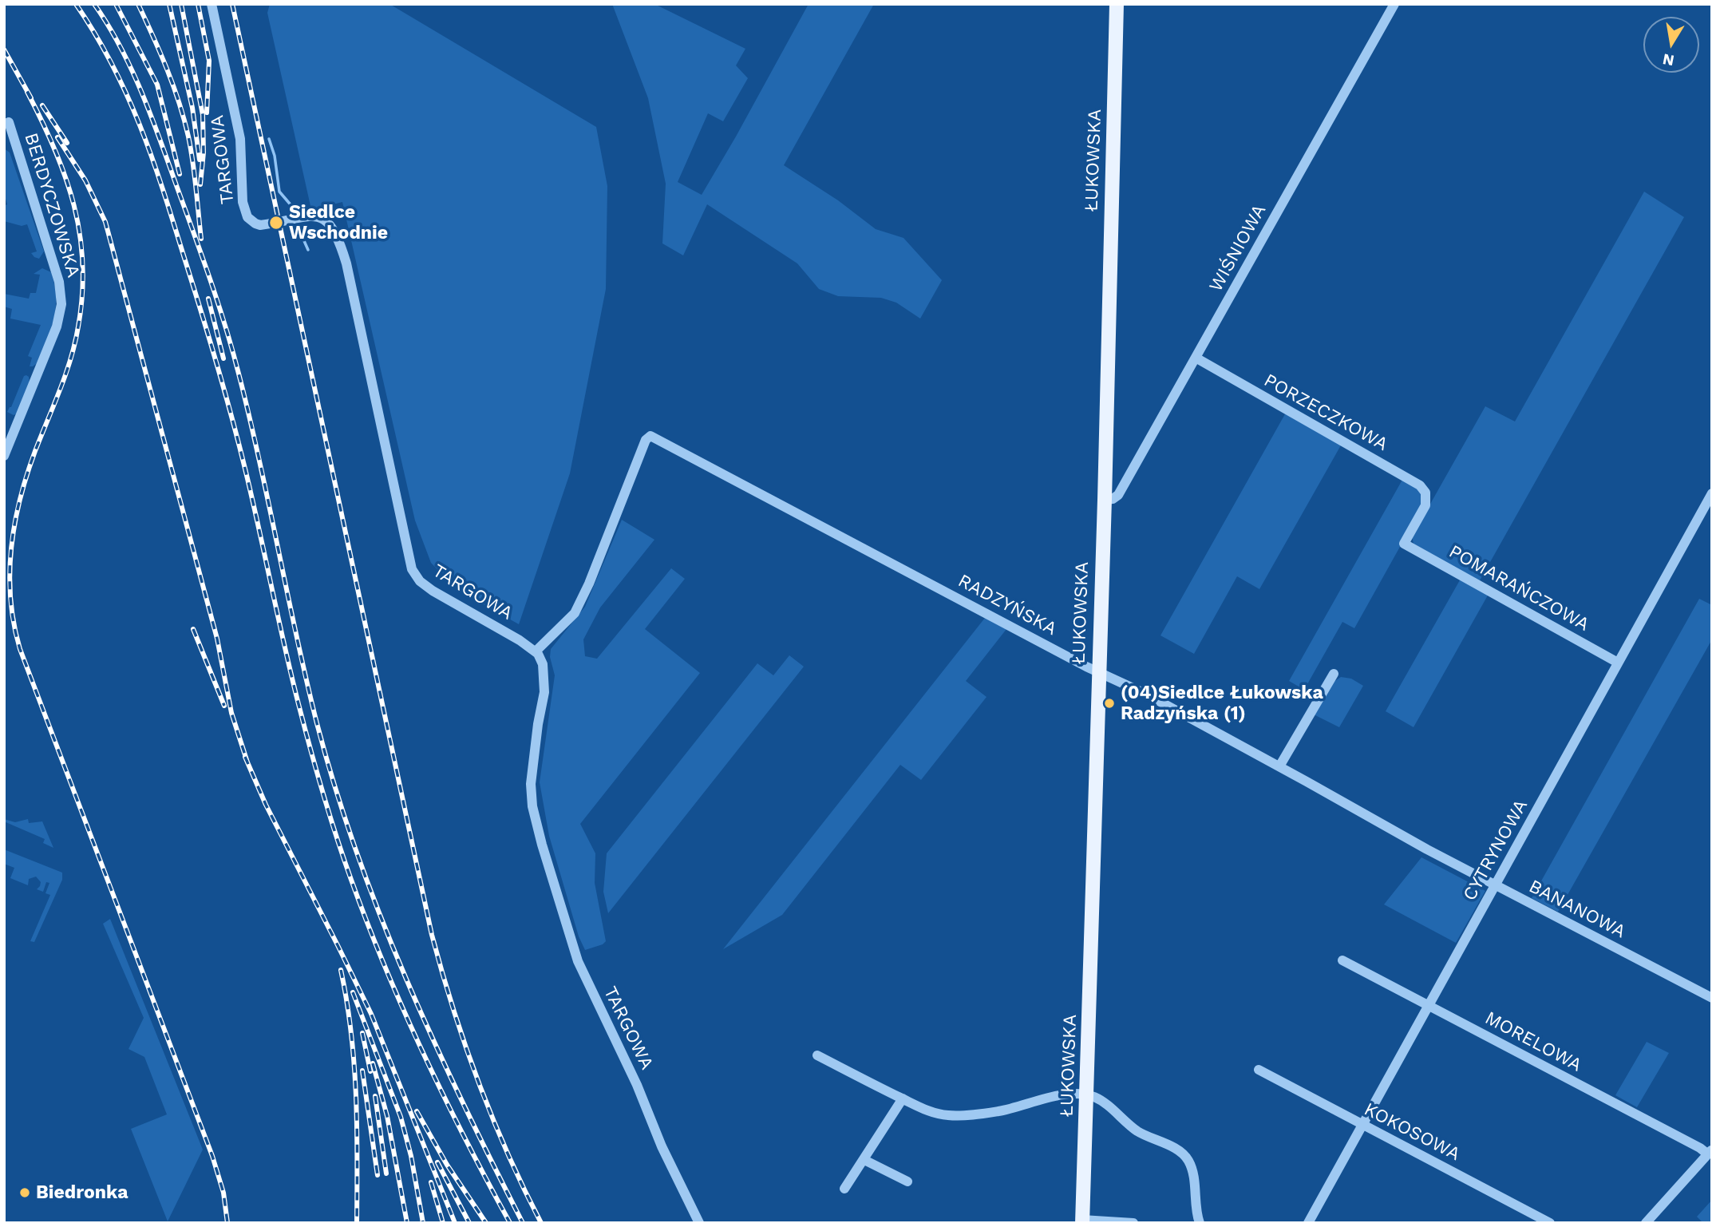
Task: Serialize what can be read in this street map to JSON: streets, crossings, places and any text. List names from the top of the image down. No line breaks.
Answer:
{"streets":{"main road":["ŁUKOWSKA"],"street":["TARGOWA","BERDYCZOWSKA","WIŚNIOWA","PORZECZKOWA","POMARAŃCZOWA","RADZYŃSKA","CYTRYNOWA","BANANOWA","MORELOWA","KOKOSOWA"]},"crossings":[["TARGOWA","RADZYŃSKA"],["ŁUKOWSKA","WIŚNIOWA"],["ŁUKOWSKA","RADZYŃSKA"],["WIŚNIOWA","PORZECZKOWA"],["PORZECZKOWA","POMARAŃCZOWA"],["POMARAŃCZOWA","CYTRYNOWA"],["RADZYŃSKA","BANANOWA"],["CYTRYNOWA","BANANOWA"],["CYTRYNOWA","MORELOWA"],["CYTRYNOWA","KOKOSOWA"]],"places":["Siedlce Wschodnie","(04)Siedlce Łukowska Radzyńska (1)","Biedronka"],"north":"bottom"}
